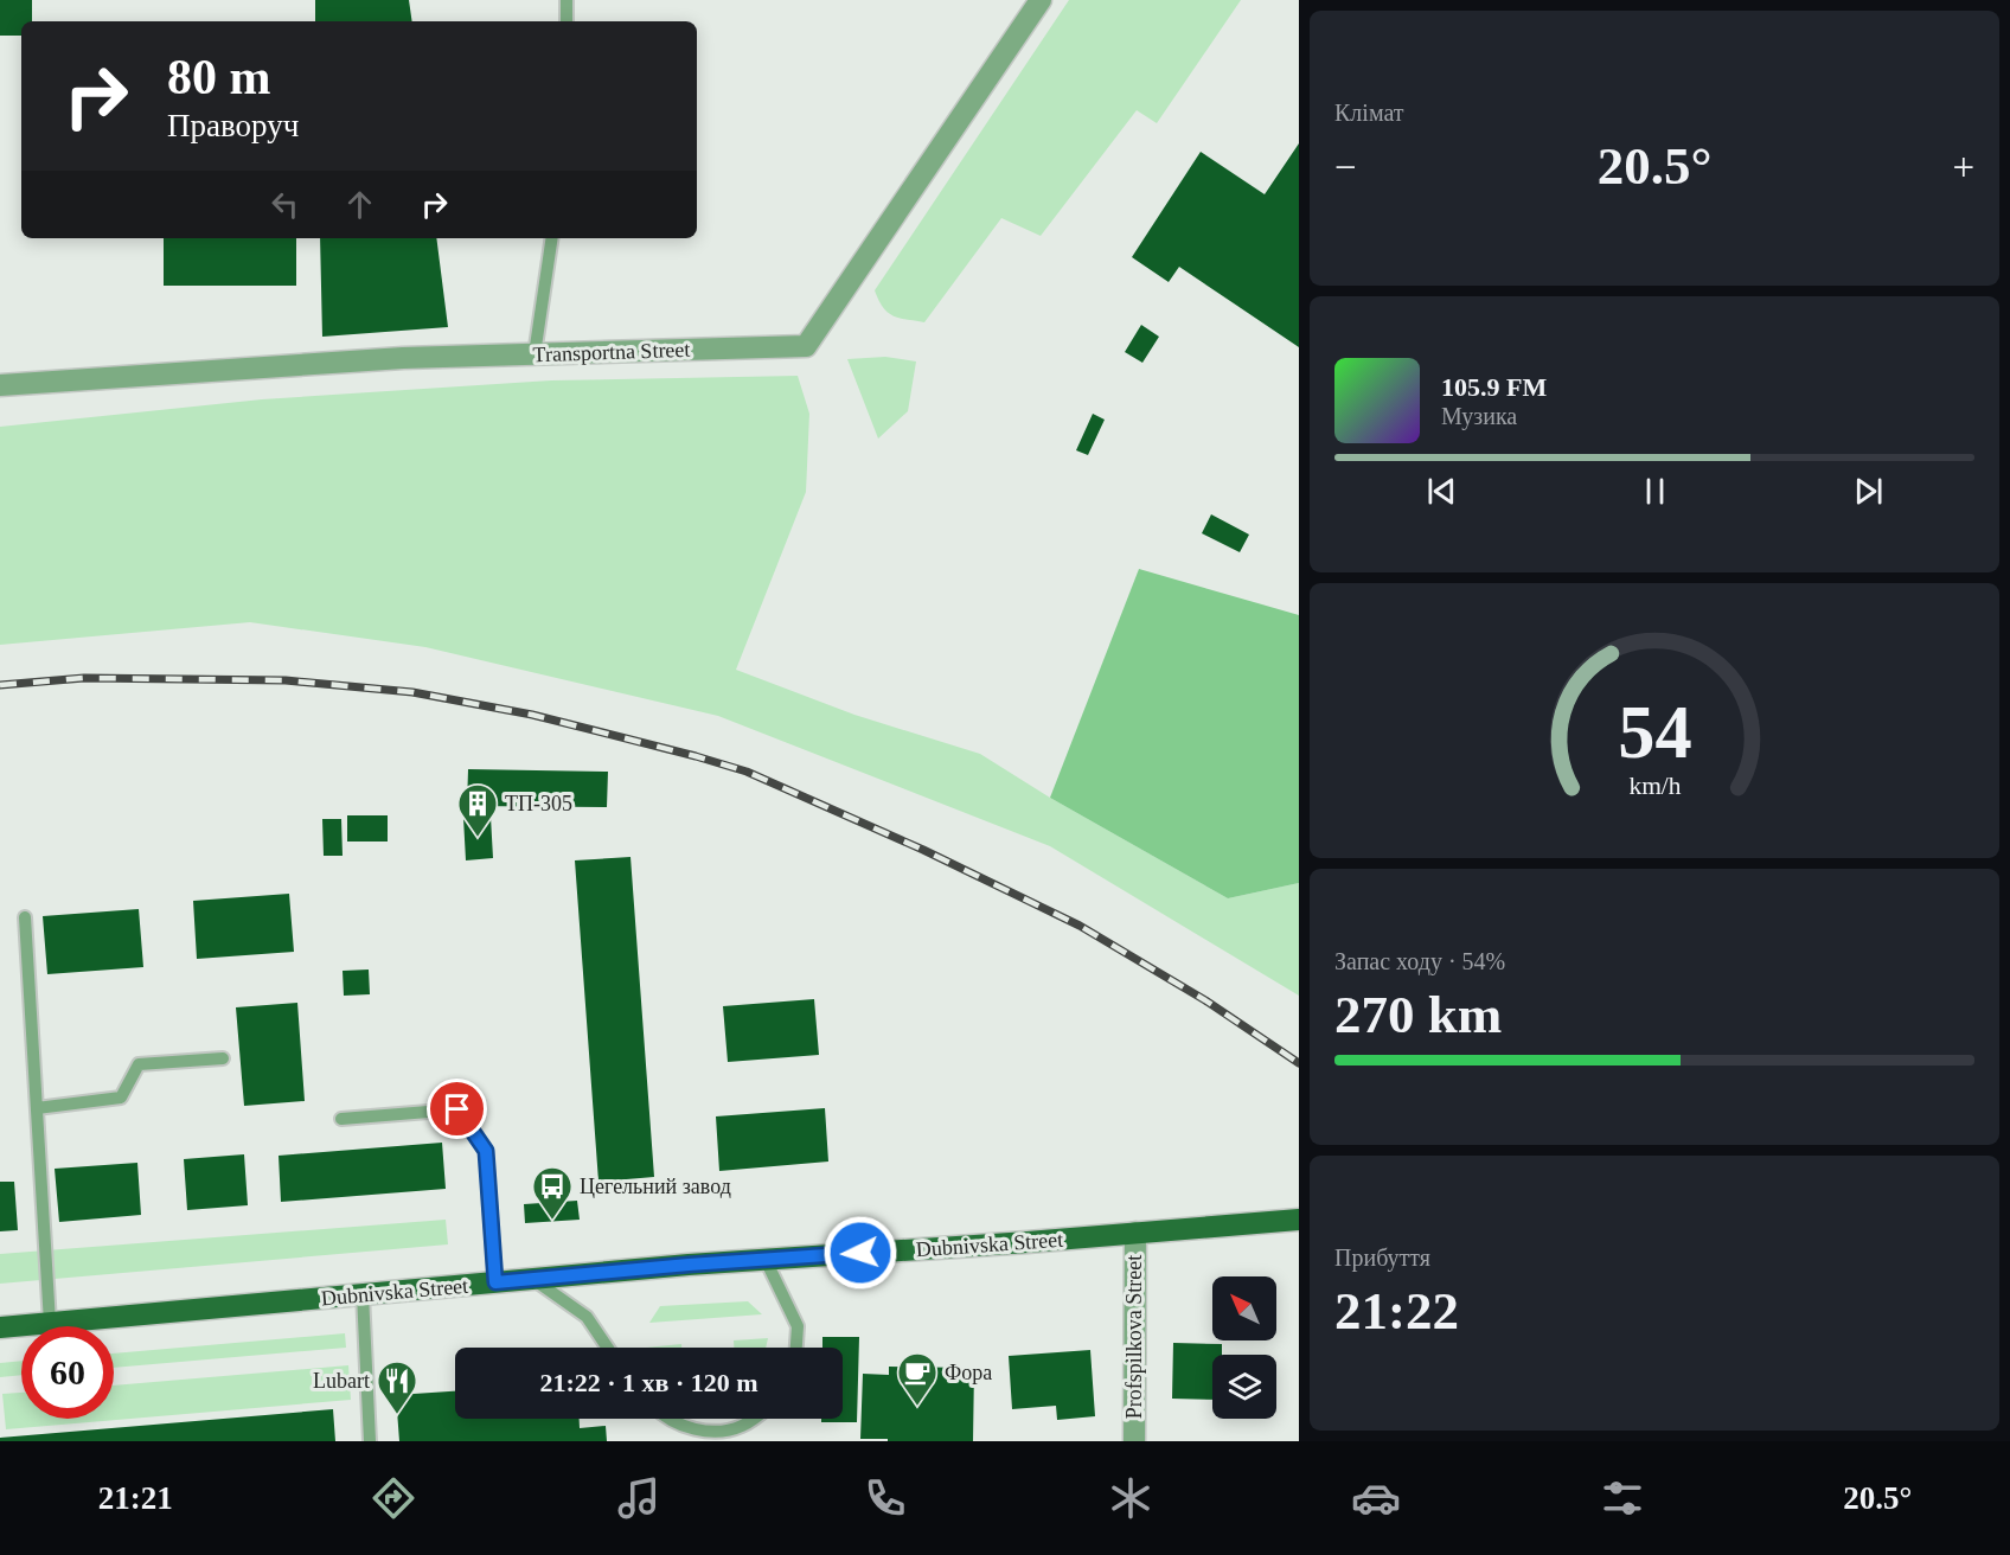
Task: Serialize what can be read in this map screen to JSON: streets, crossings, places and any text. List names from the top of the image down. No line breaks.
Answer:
{"streets":{"main road":["Dubnivska Street"],"street":["Transportna Street","Profspilkova Street"]},"crossings":[["Dubnivska Street","Profspilkova Street"]],"places":{"building":["ТП-305"],"bus stop":["Цегельний завод"],"cafe":["Фора"],"restaurant":["Lubart"]},"north":"top left","page":{"tile":["Клімат",["Запас ходу · 54%","270 km"],["Прибуття","21:22"]],"turn":["80 m","Праворуч"],"heat":["−","20.5°","+"],"song":["105.9 FM","Музика"],"limit":"60","trip":"21:22 · 1 хв · 120 m","tabs":["21:21","20.5°"],"gauge":["54","km/h"]}}
